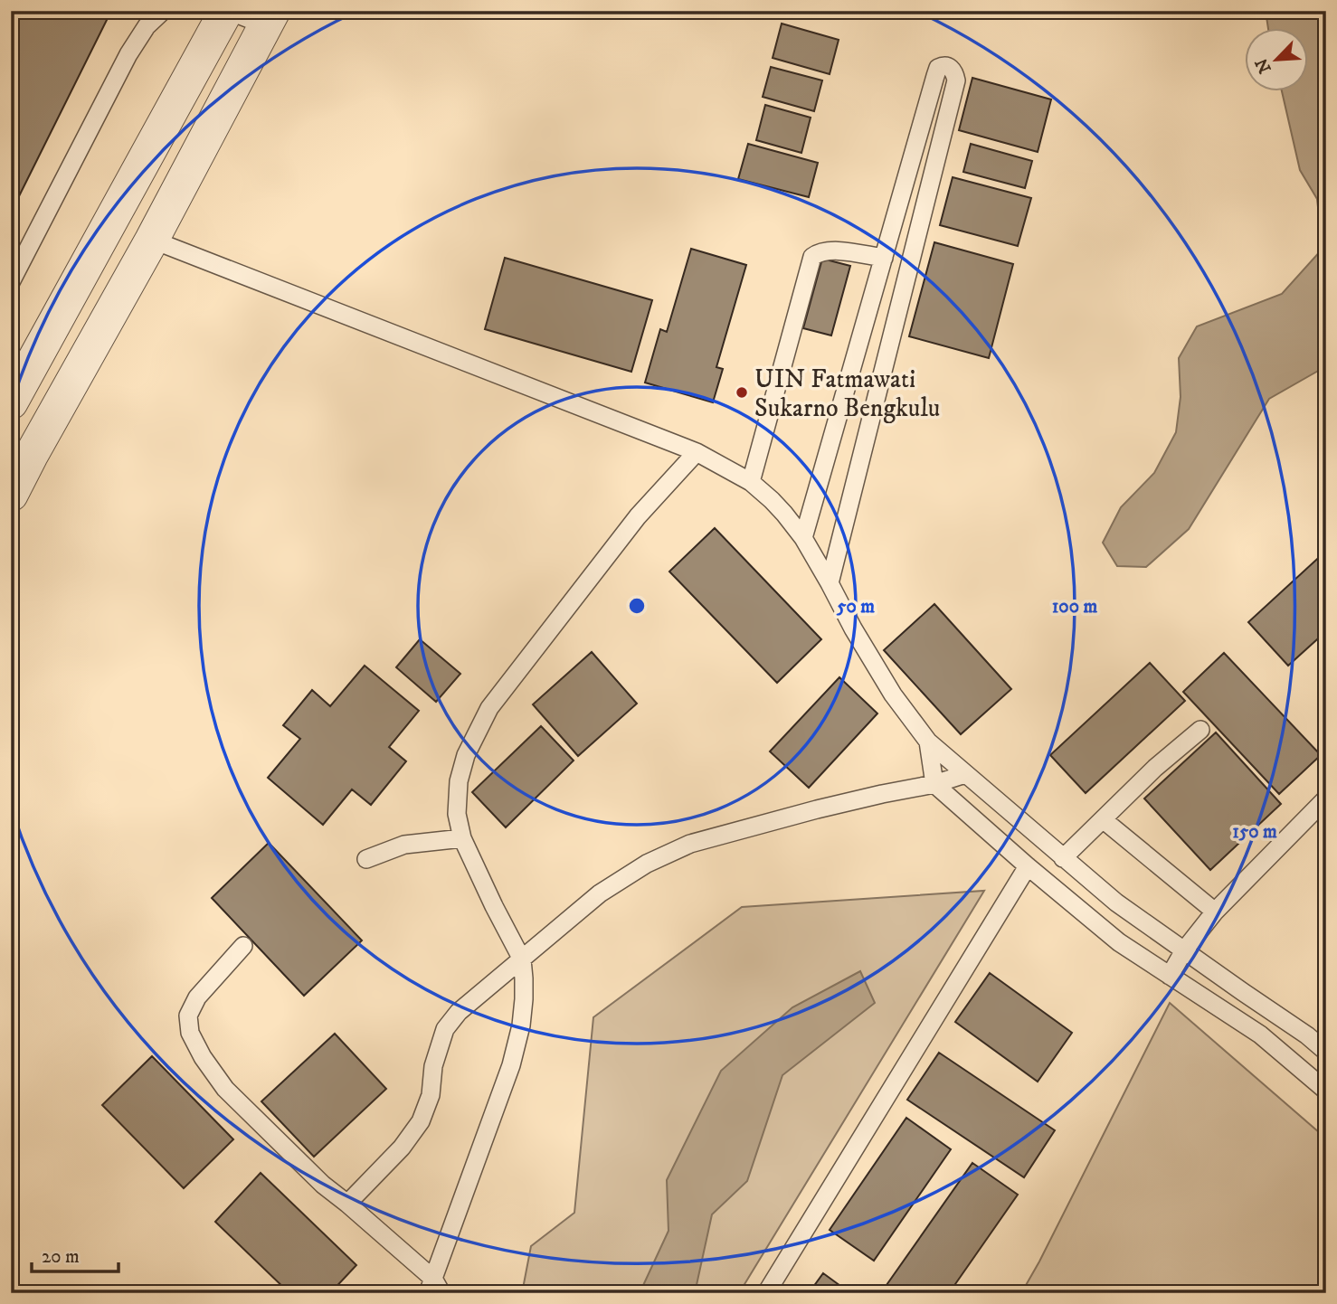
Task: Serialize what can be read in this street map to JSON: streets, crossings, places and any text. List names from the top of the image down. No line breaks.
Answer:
{"places":["UIN Fatmawati Sukarno Bengkulu"],"scale_bar":"20 m","north":"bottom left","rings":["50 m","100 m","150 m"]}
